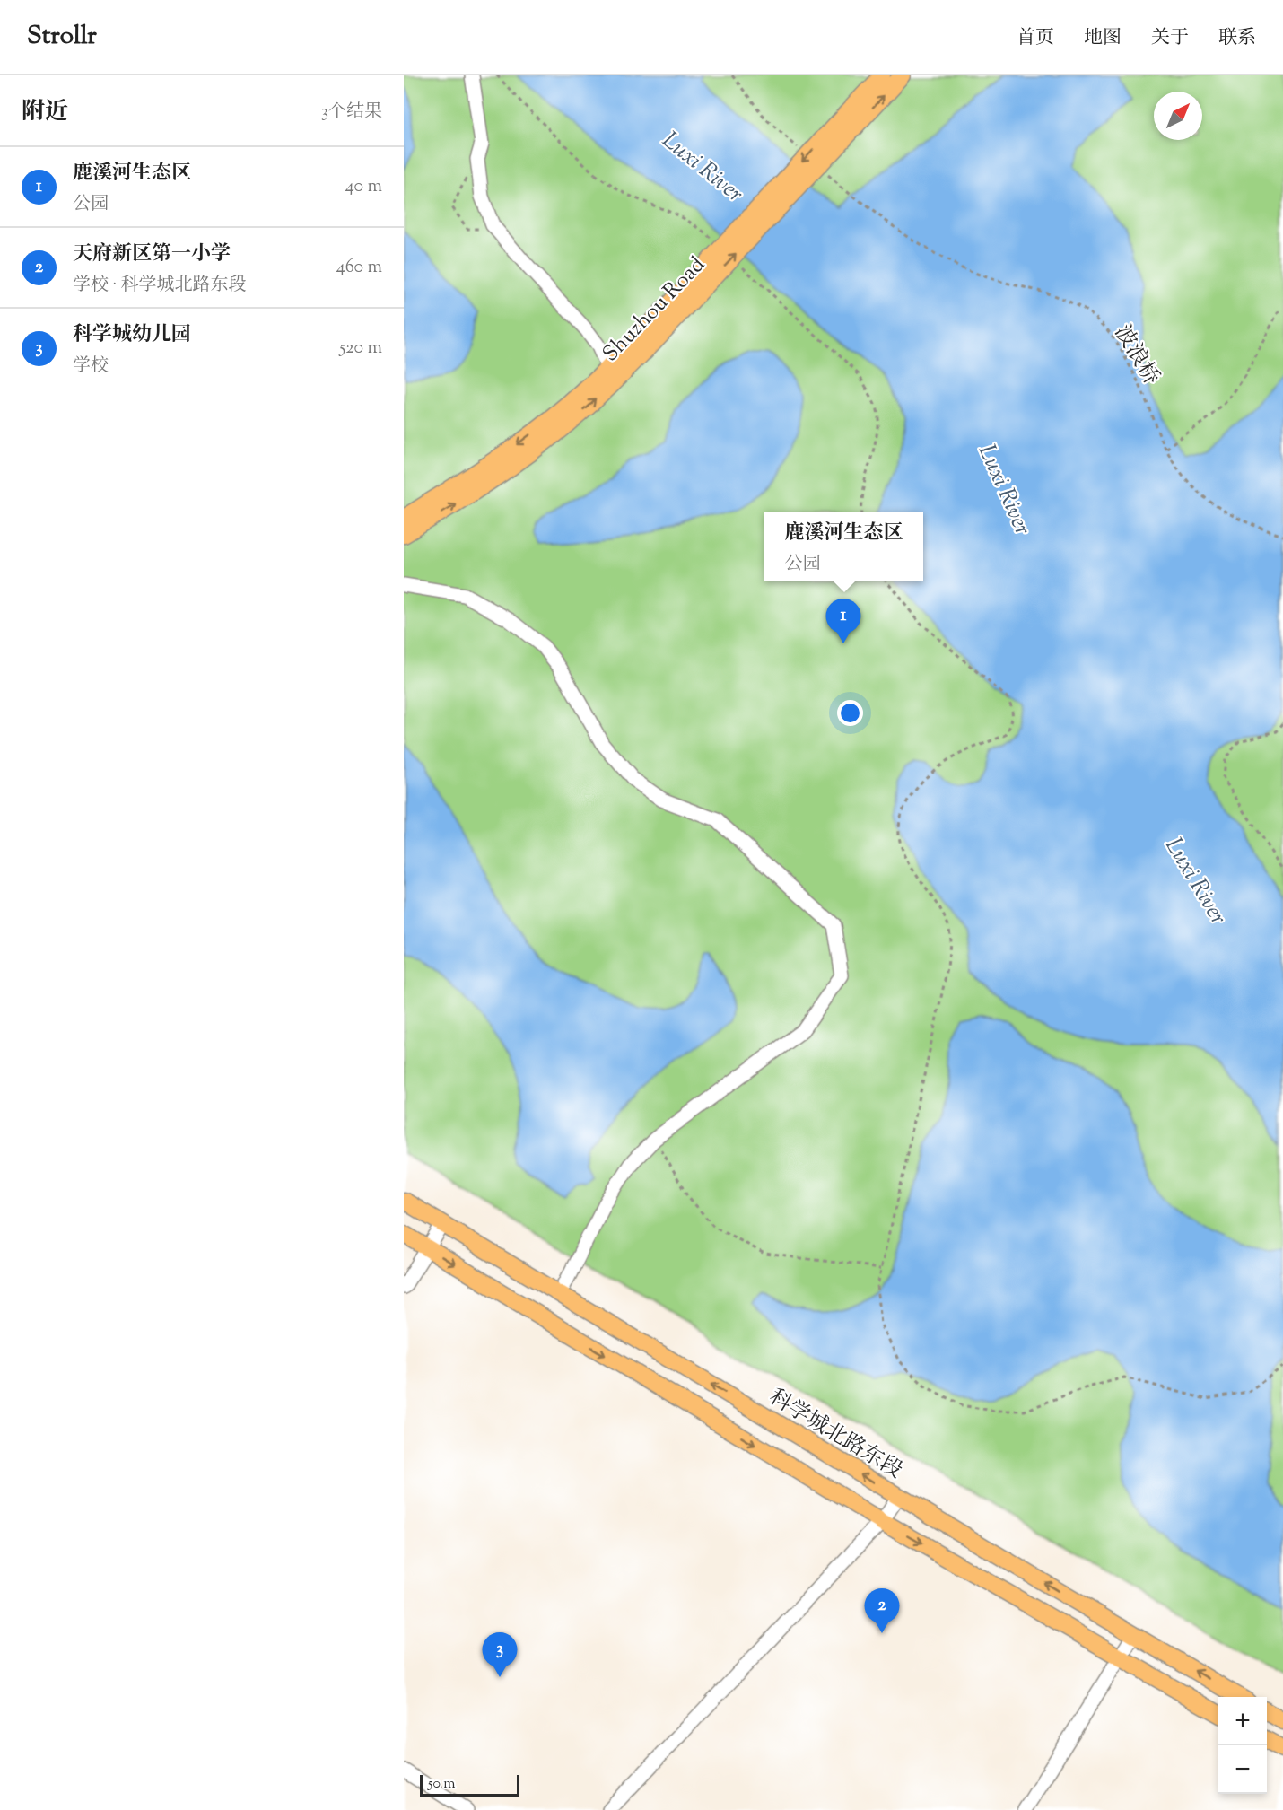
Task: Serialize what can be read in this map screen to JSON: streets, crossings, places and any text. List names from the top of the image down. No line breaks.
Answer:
{"streets":{"main road":["Shuzhou Road","科学城北路东段"],"path":["波浪桥"]},"water":["Luxi River"],"scale_bar":"50 m","north":"top right","page":{"header":"Strollr","nav":["首页","地图","关于","联系"],"heading":["附近","3个结果"],"list":[{"mark":"1","name":"鹿溪河生态区","note":"公园","value":"40 m"},{"mark":"2","name":"天府新区第一小学","note":"学校 · 科学城北路东段","value":"460 m"},{"mark":"3","name":"科学城幼儿园","note":"学校","value":"520 m"}],"popup":["鹿溪河生态区","公园"],"pins":["1","2","3"],"map_buttons":["+","−"],"scale":"50 m"}}
